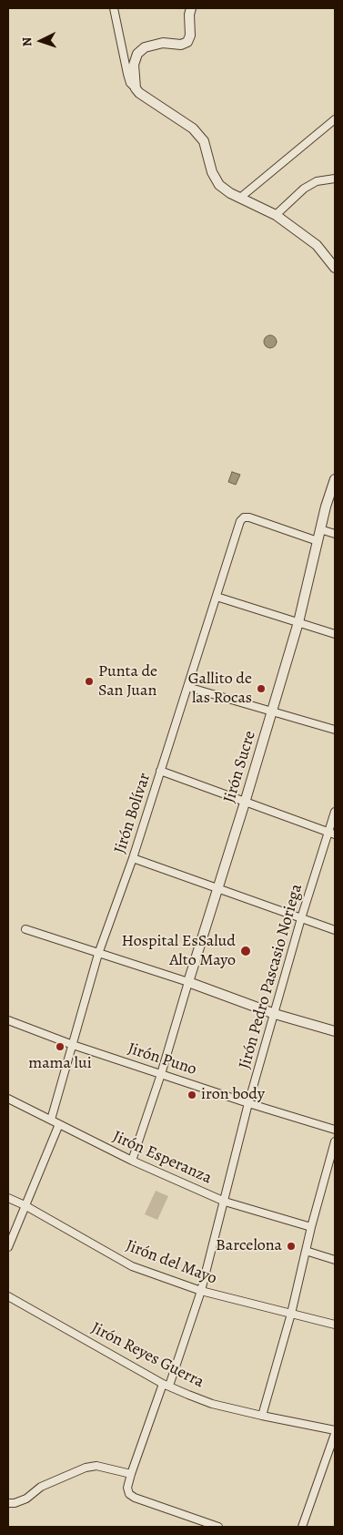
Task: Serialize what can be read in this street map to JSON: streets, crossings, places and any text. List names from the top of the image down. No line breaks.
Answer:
{"streets":{"street":["Jirón Sucre","Jirón Bolívar","Jirón Pedro Pascasio Noriega","Jirón Puno","Jirón Esperanza","Jirón del Mayo","Jirón Reyes Guerra"]},"crossings":[["Jirón Sucre","Jirón Bolívar"],["Jirón Bolívar","Jirón Puno"],["Jirón Bolívar","Jirón Esperanza"],["Jirón Pedro Pascasio Noriega","Jirón Puno"],["Jirón Pedro Pascasio Noriega","Jirón Esperanza"],["Jirón Pedro Pascasio Noriega","Jirón del Mayo"],["Jirón Pedro Pascasio Noriega","Jirón Reyes Guerra"]],"places":["Punta de San Juan","Gallito de las Rocas","Hospital EsSalud Alto Mayo","mama lui","iron body","Barcelona"],"north":"left"}
